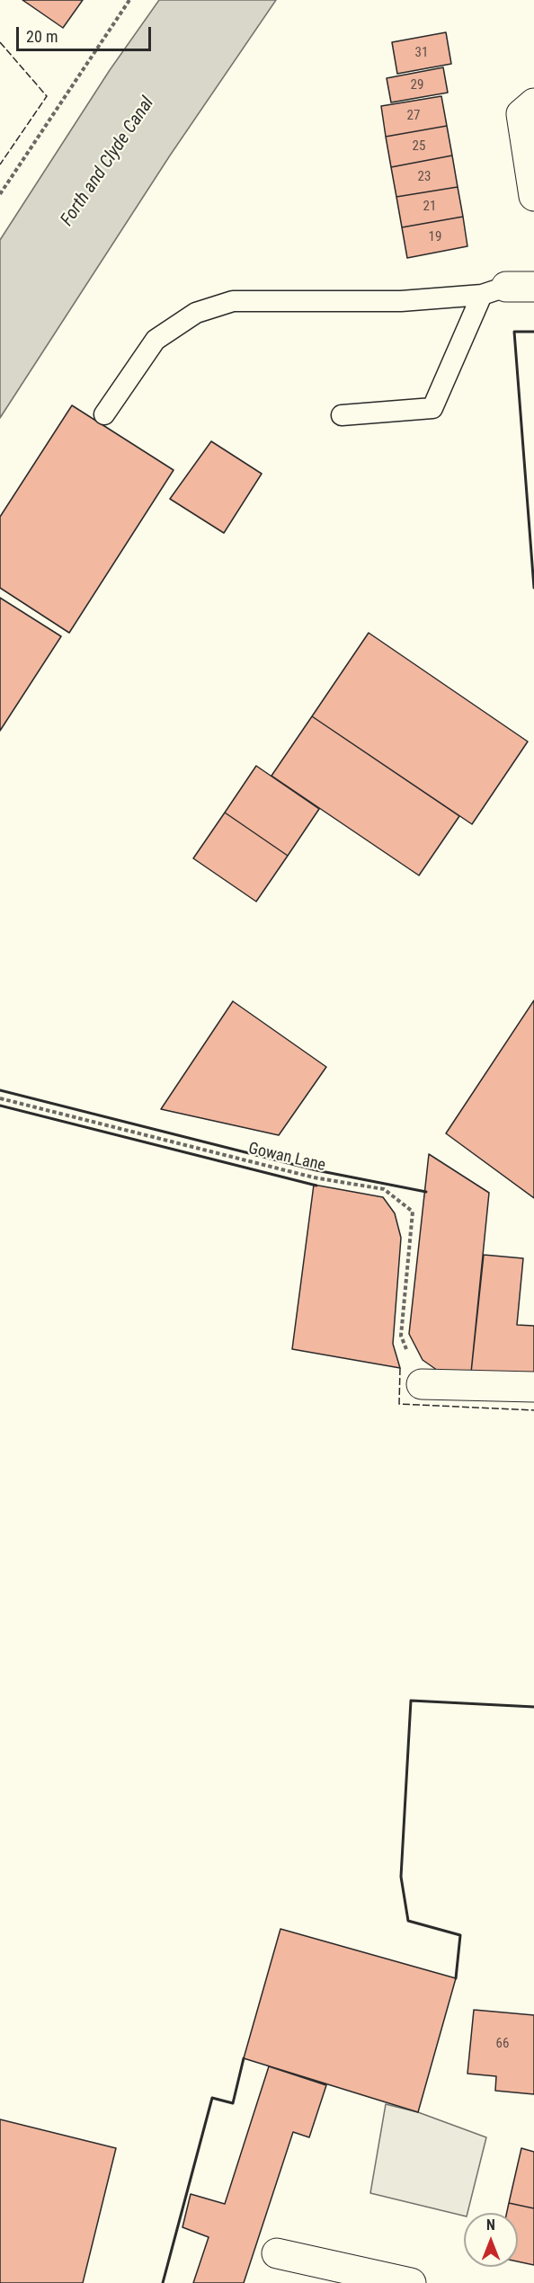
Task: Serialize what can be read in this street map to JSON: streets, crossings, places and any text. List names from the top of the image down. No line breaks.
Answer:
{"streets":{"path":["Gowan Lane"]},"water":["Forth and Clyde Canal"],"house_numbers":["31","29","27","25","23","21","19","66"],"scale_bar":"20 m","north":"top"}
